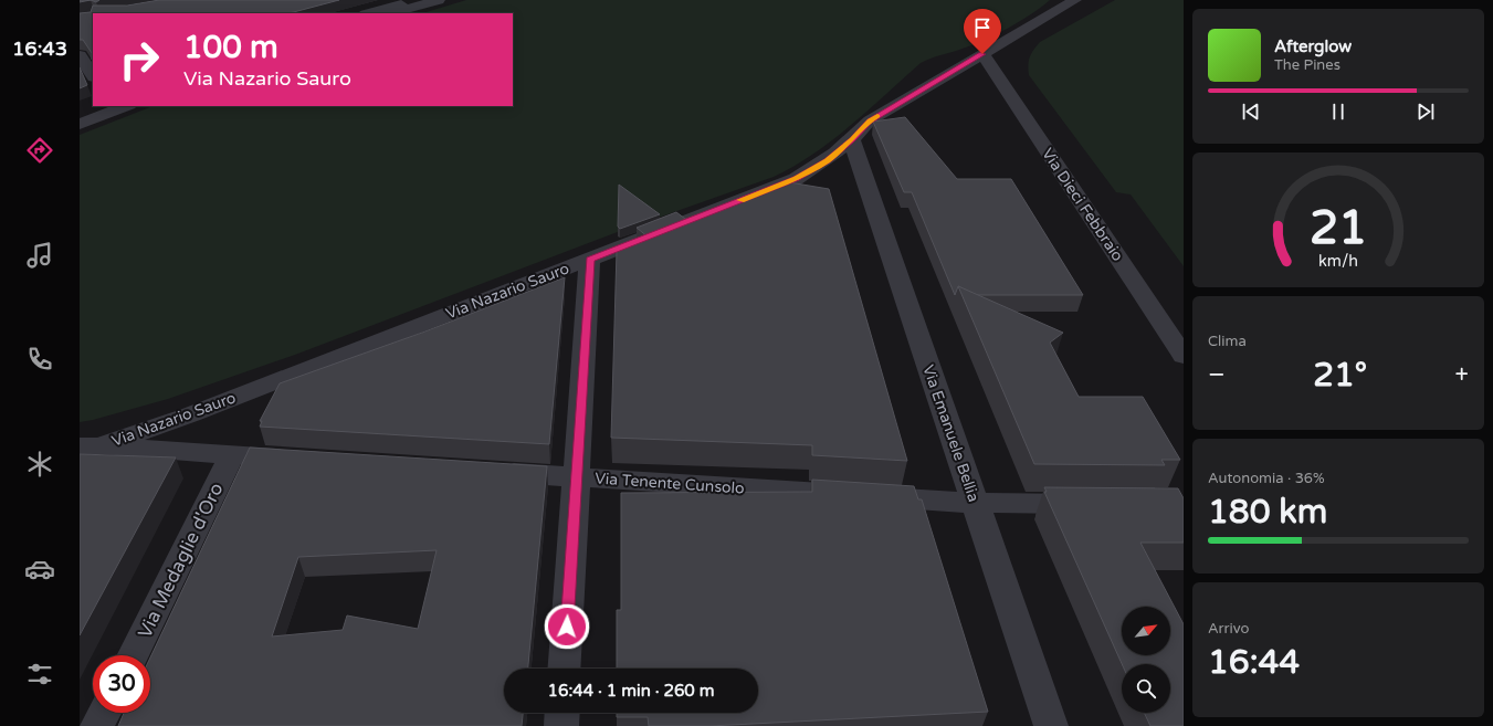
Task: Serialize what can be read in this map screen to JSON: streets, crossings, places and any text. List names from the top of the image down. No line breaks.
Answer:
{"streets":{"street":["Via Dieci Febbraio","Via Nazario Sauro","Via Emanuele Bellia","Via Tenente Cunsolo","Via Medaglie d'Oro"]},"crossings":[["Via Dieci Febbraio","Via Nazario Sauro"],["Via Nazario Sauro","Via Emanuele Bellia"],["Via Emanuele Bellia","Via Tenente Cunsolo"]],"north":"top right","page":{"tabs":"16:43","turn":["100 m","Via Nazario Sauro"],"song":["Afterglow","The Pines"],"tile":["Clima",["Autonomia · 36%","180 km"],["Arrivo","16:44"]],"heat":["−","21°","+"],"limit":"30","trip":"16:44 · 1 min · 260 m","gauge":["21","km/h"]}}
